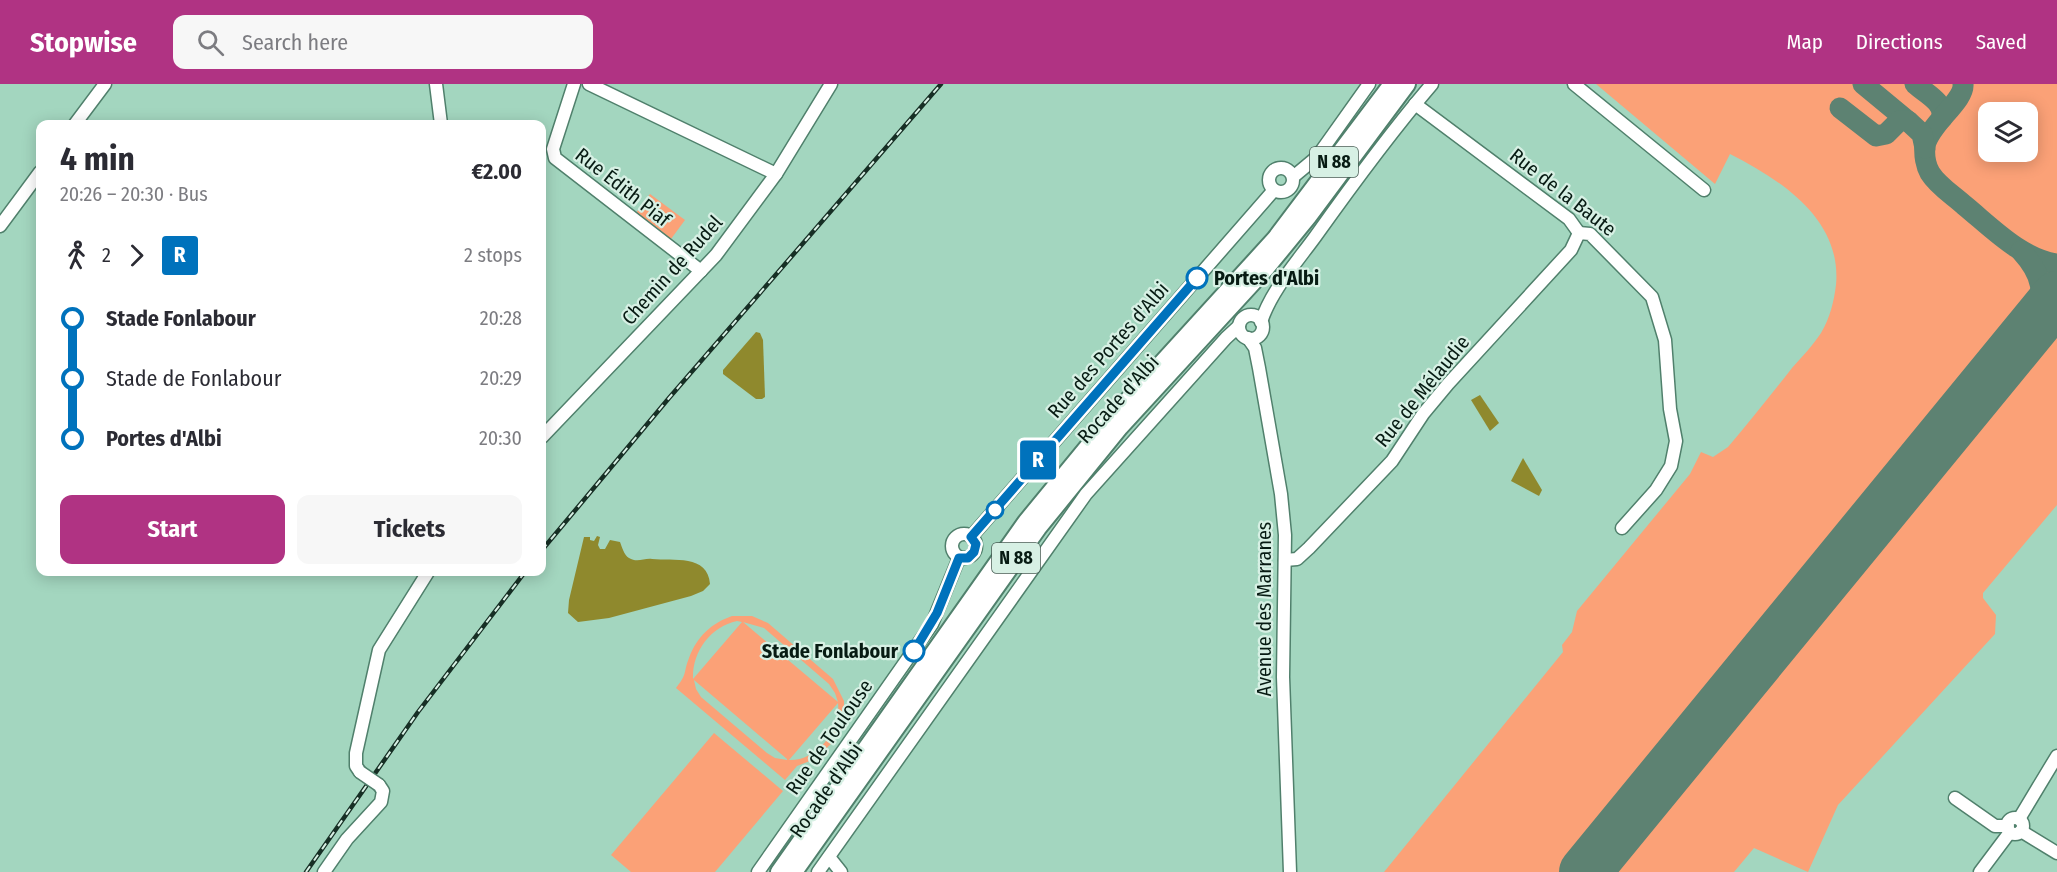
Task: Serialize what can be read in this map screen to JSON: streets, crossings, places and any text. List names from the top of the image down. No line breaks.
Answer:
{"streets":{"highway":["N 88","Rocade d'Albi"],"street":["Rue Édith Piaf","Rue de la Baute","Chemin de Rudel","Rue des Portes d'Albi","Rue de Mélaudie","Avenue des Marranes","Rue de Toulouse"]},"crossings":[["Rue Édith Piaf","Chemin de Rudel"],["Rue de la Baute","Rue de Mélaudie"],["Rue des Portes d'Albi","Rue de Toulouse"],["Rue de Mélaudie","Avenue des Marranes"]],"places":["Portes d'Albi","Stade Fonlabour"],"lines":["bus line R"],"page":{"header":"Stopwise","search":"Search here","nav":["Map","Directions","Saved"],"on_map":"R","heading":["4 min","20:26 – 20:30 · Bus","€2.00"],"legs":["2","R","2 stops"],"list":[{"name":"Stade Fonlabour","value":"20:28"},{"name":"Stade de Fonlabour","value":"20:29"},{"name":"Portes d'Albi","value":"20:30"}],"buttons":["Start","Tickets"]}}
